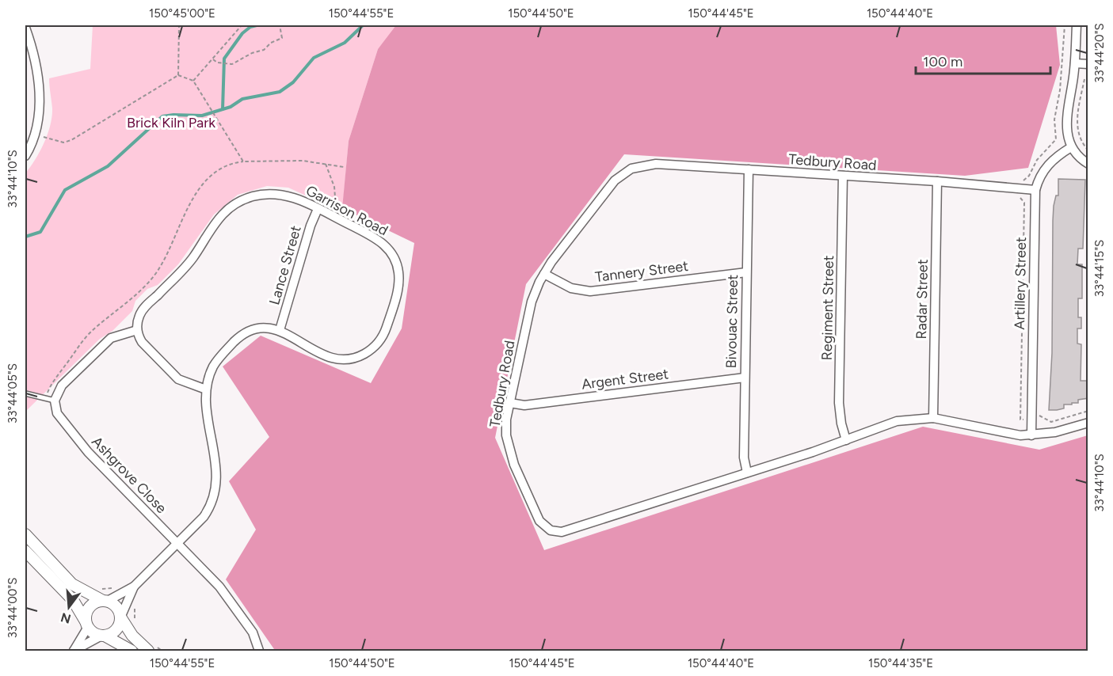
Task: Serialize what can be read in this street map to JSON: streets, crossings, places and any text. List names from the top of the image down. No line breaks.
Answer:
{"streets":{"street":["Tedbury Road","Garrison Road","Lance Street","Tannery Street","Artillery Street","Radar Street","Regiment Street","Bivouac Street","Argent Street","Ashgrove Close"]},"crossings":[["Tedbury Road","Tannery Street"],["Tedbury Road","Artillery Street"],["Tedbury Road","Radar Street"],["Tedbury Road","Regiment Street"],["Tedbury Road","Bivouac Street"],["Tedbury Road","Argent Street"],["Garrison Road","Lance Street"],["Garrison Road","Ashgrove Close"],["Tannery Street","Bivouac Street"],["Bivouac Street","Argent Street"]],"parks":["Brick Kiln Park"],"scale_bar":"100 m","north":"bottom","coordinates":["150°45'00\"E","150°44'55\"E","150°44'50\"E","150°44'45\"E","150°44'40\"E","33°44'20\"S","33°44'10\"S","33°44'15\"S","33°44'05\"S","33°44'00\"S","150°44'35\"E"]}
